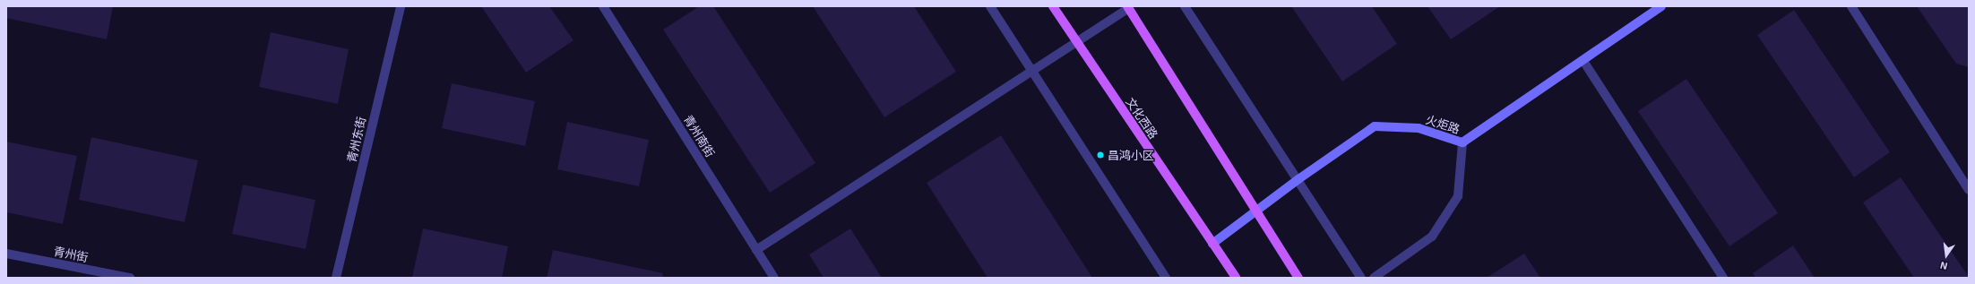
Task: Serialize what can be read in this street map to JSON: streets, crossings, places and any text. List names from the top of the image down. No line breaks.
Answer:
{"streets":{"main road":["文化西路","火炬路"],"street":["青州南街","青州东街","青州街"]},"crossings":[["文化西路","火炬路"]],"places":["昌鸿小区"],"north":"bottom"}
